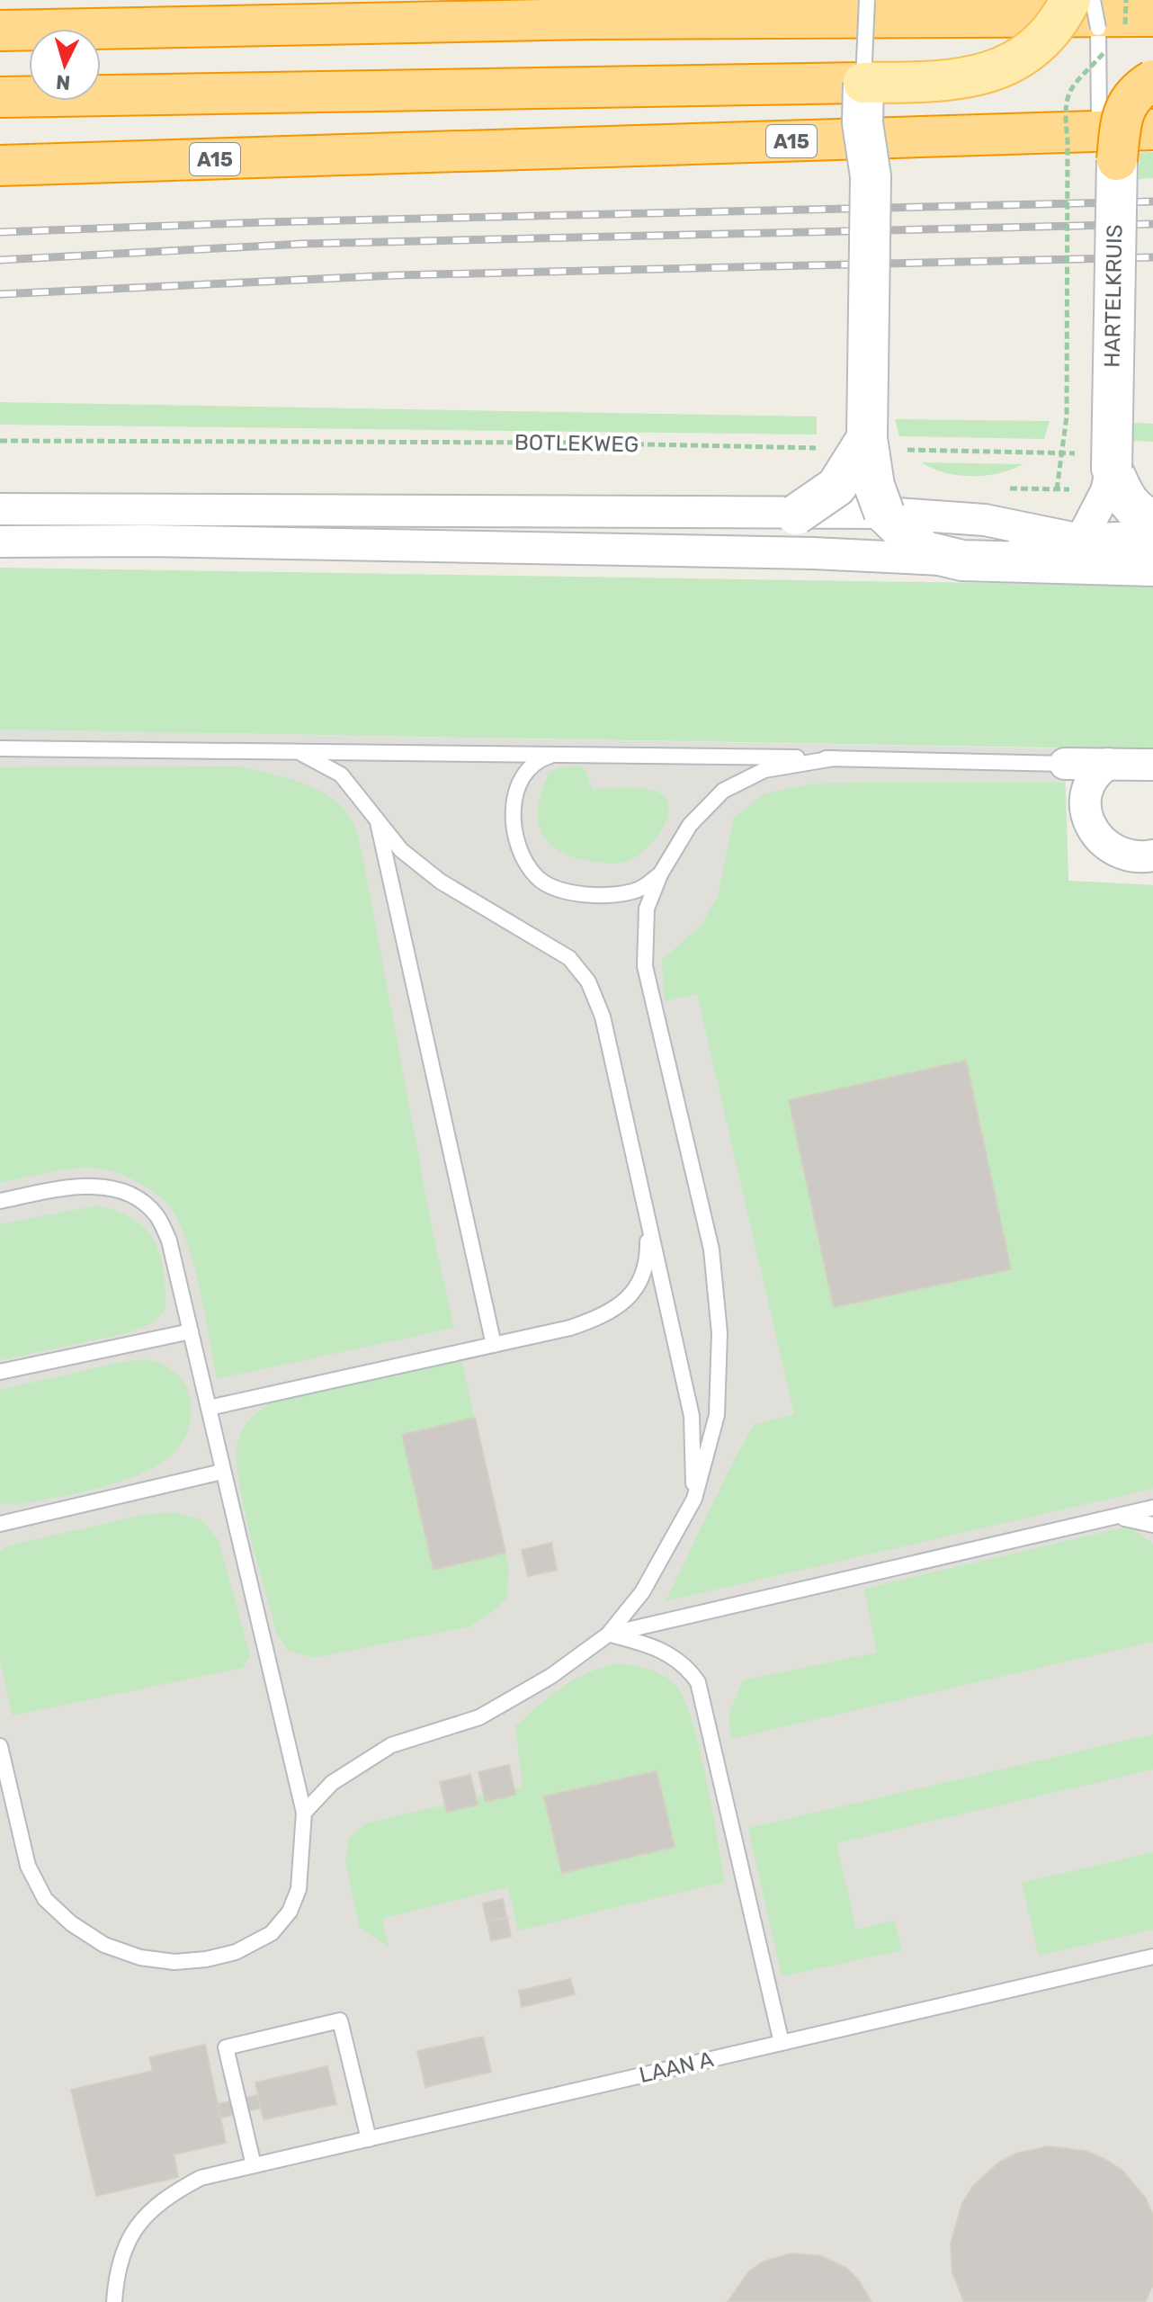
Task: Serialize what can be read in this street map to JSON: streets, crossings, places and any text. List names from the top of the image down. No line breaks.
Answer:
{"streets":{"highway":["A15"],"main road":["HARTELKRUIS"],"lane":["LAAN A"],"path":["BOTLEKWEG"]},"north":"bottom"}
